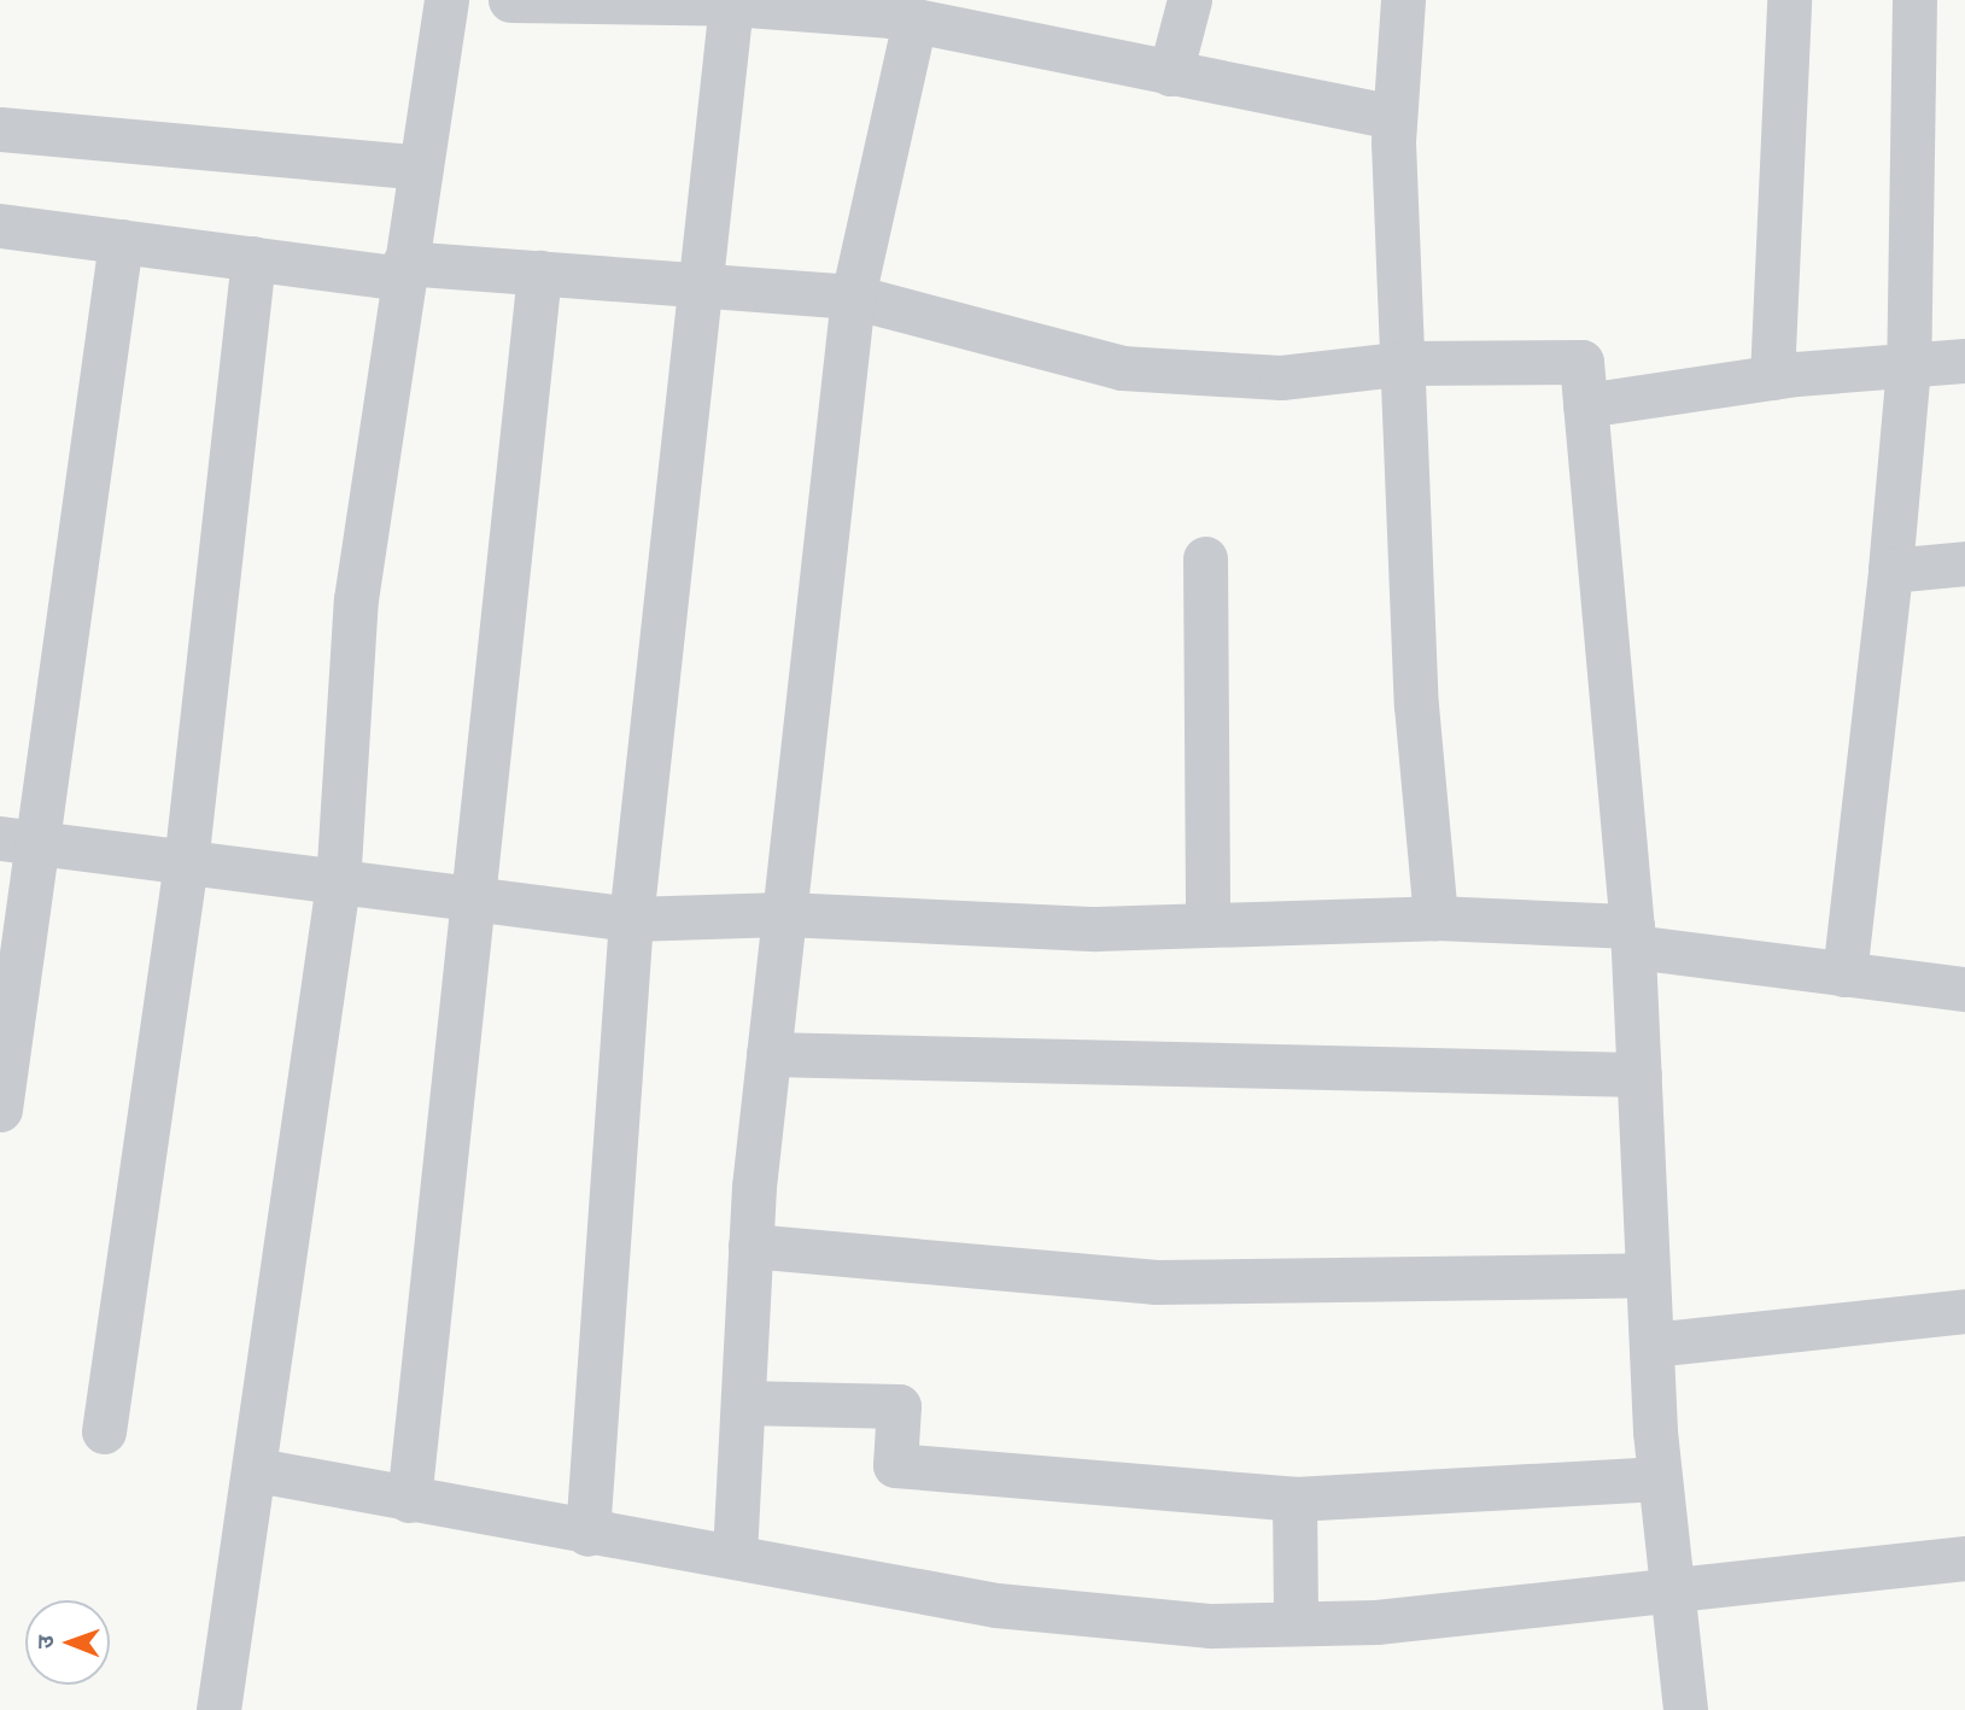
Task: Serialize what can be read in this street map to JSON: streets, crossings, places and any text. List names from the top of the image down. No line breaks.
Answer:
{"north":"left"}
